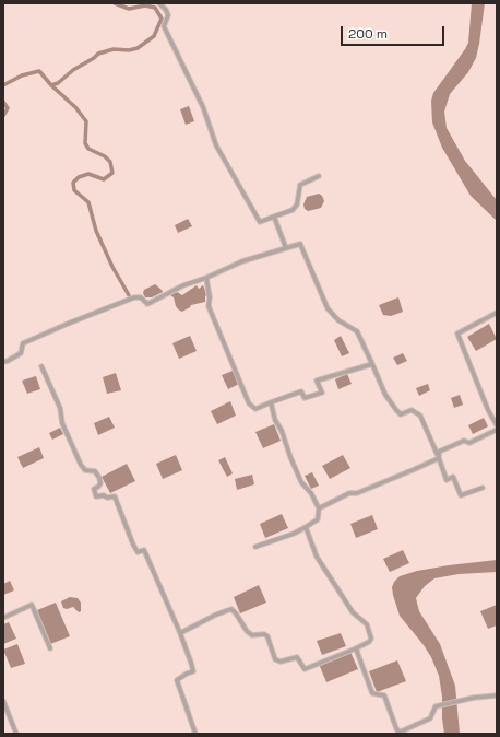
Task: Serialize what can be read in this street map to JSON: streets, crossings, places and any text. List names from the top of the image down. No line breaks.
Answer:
{"scale_bar":"200 m"}
